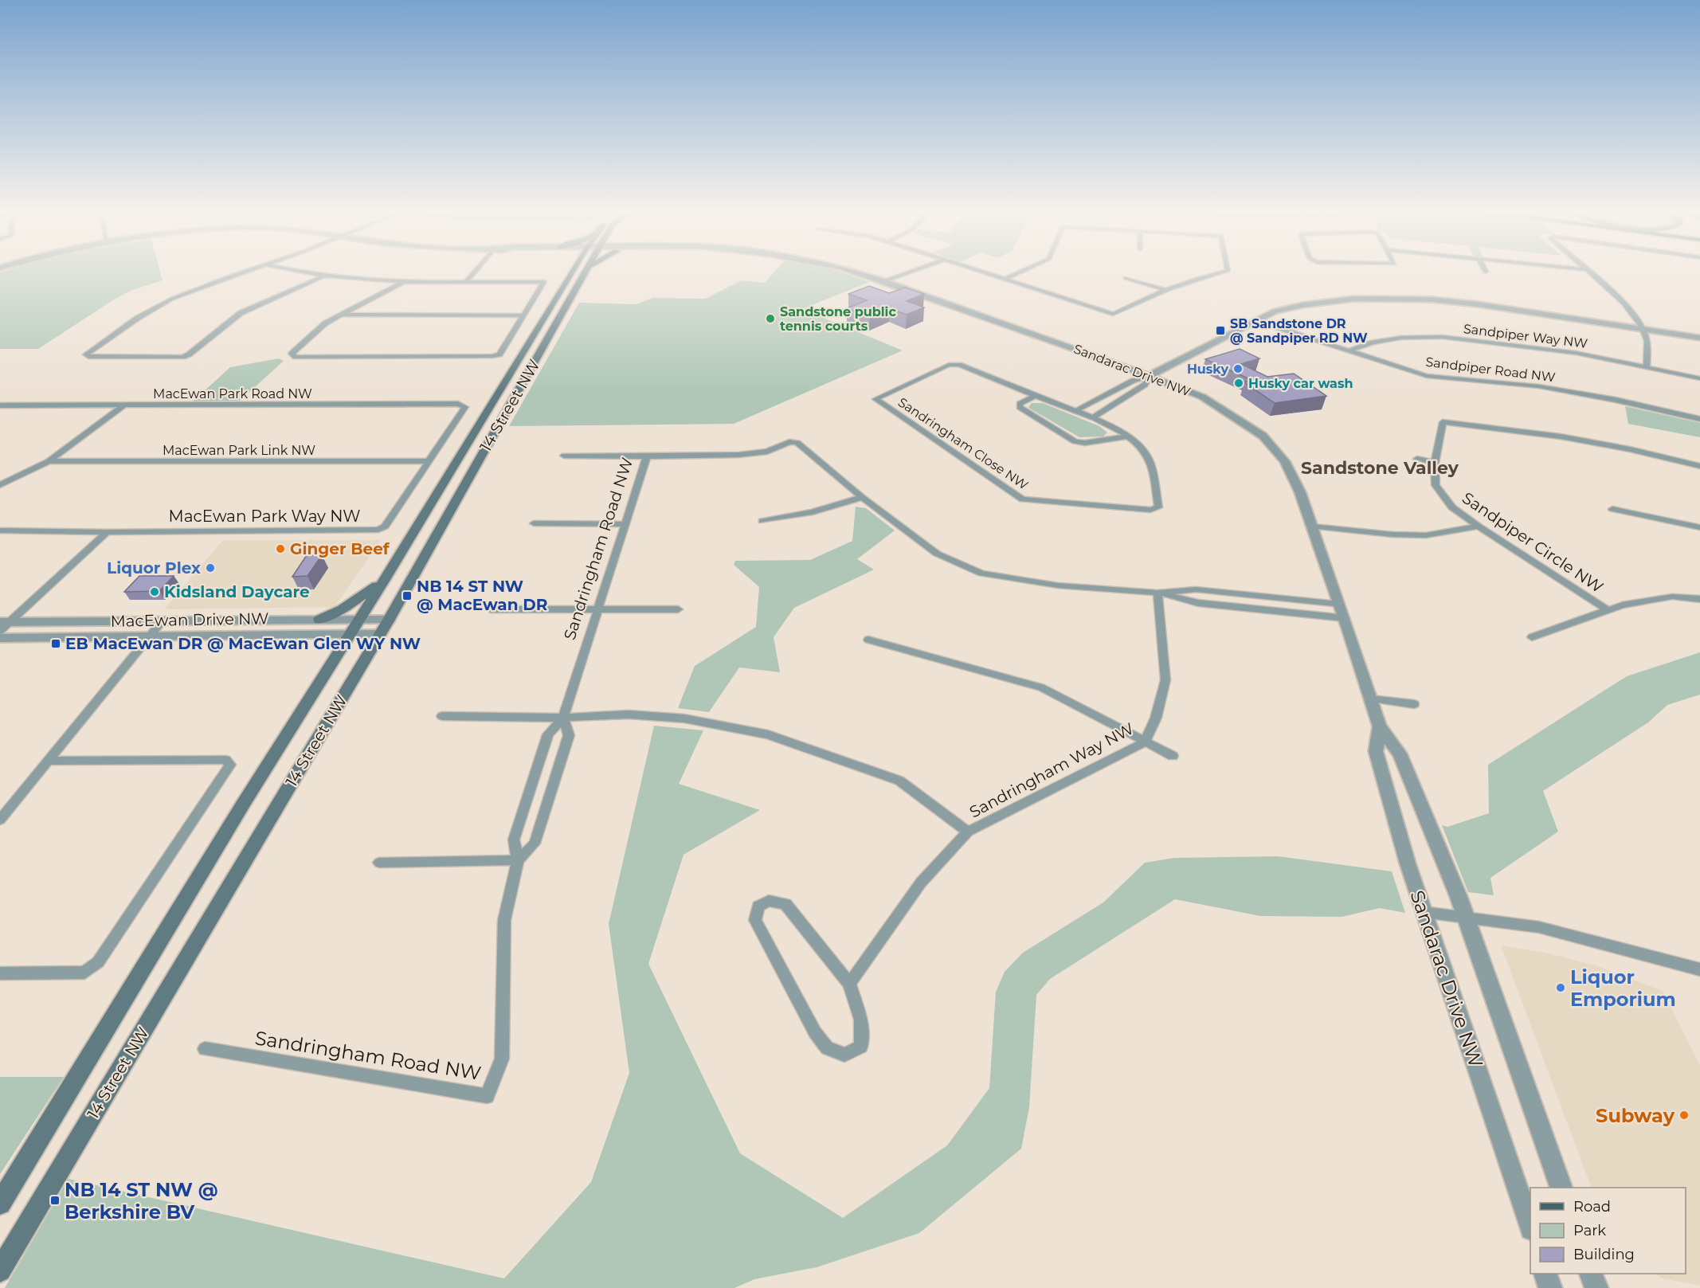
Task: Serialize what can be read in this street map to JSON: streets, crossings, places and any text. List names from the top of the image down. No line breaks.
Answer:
{"streets":{"main road":["14 Street NW"],"street":["Sandpiper Way NW","Sandpiper Road NW","Sandarac Drive NW","MacEwan Park Road NW","Sandringham Close NW","MacEwan Park Link NW","MacEwan Park Way NW","Sandpiper Circle NW","Sandringham Road NW","MacEwan Drive NW","Sandringham Way NW"]},"crossings":[["Sandpiper Way NW","Sandpiper Road NW"],["Sandarac Drive NW","Sandringham Road NW"],["MacEwan Park Road NW","MacEwan Park Way NW"],["14 Street NW","MacEwan Drive NW"],["MacEwan Park Link NW","MacEwan Park Way NW"],["Sandringham Road NW","Sandringham Way NW"]],"districts":["Sandstone Valley"],"places":{"other":["Sandstone public tennis courts","Husky","Husky car wash","Ginger Beef","Liquor Plex","Kidsland Daycare","Liquor Emporium","Subway"],"transit":["SB Sandstone DR @ Sandpiper RD NW","NB 14 ST NW @ MacEwan DR","EB MacEwan DR @ MacEwan Glen WY NW","NB 14 ST NW @ Berkshire BV"]},"legend":["Road","Park","Building"]}
